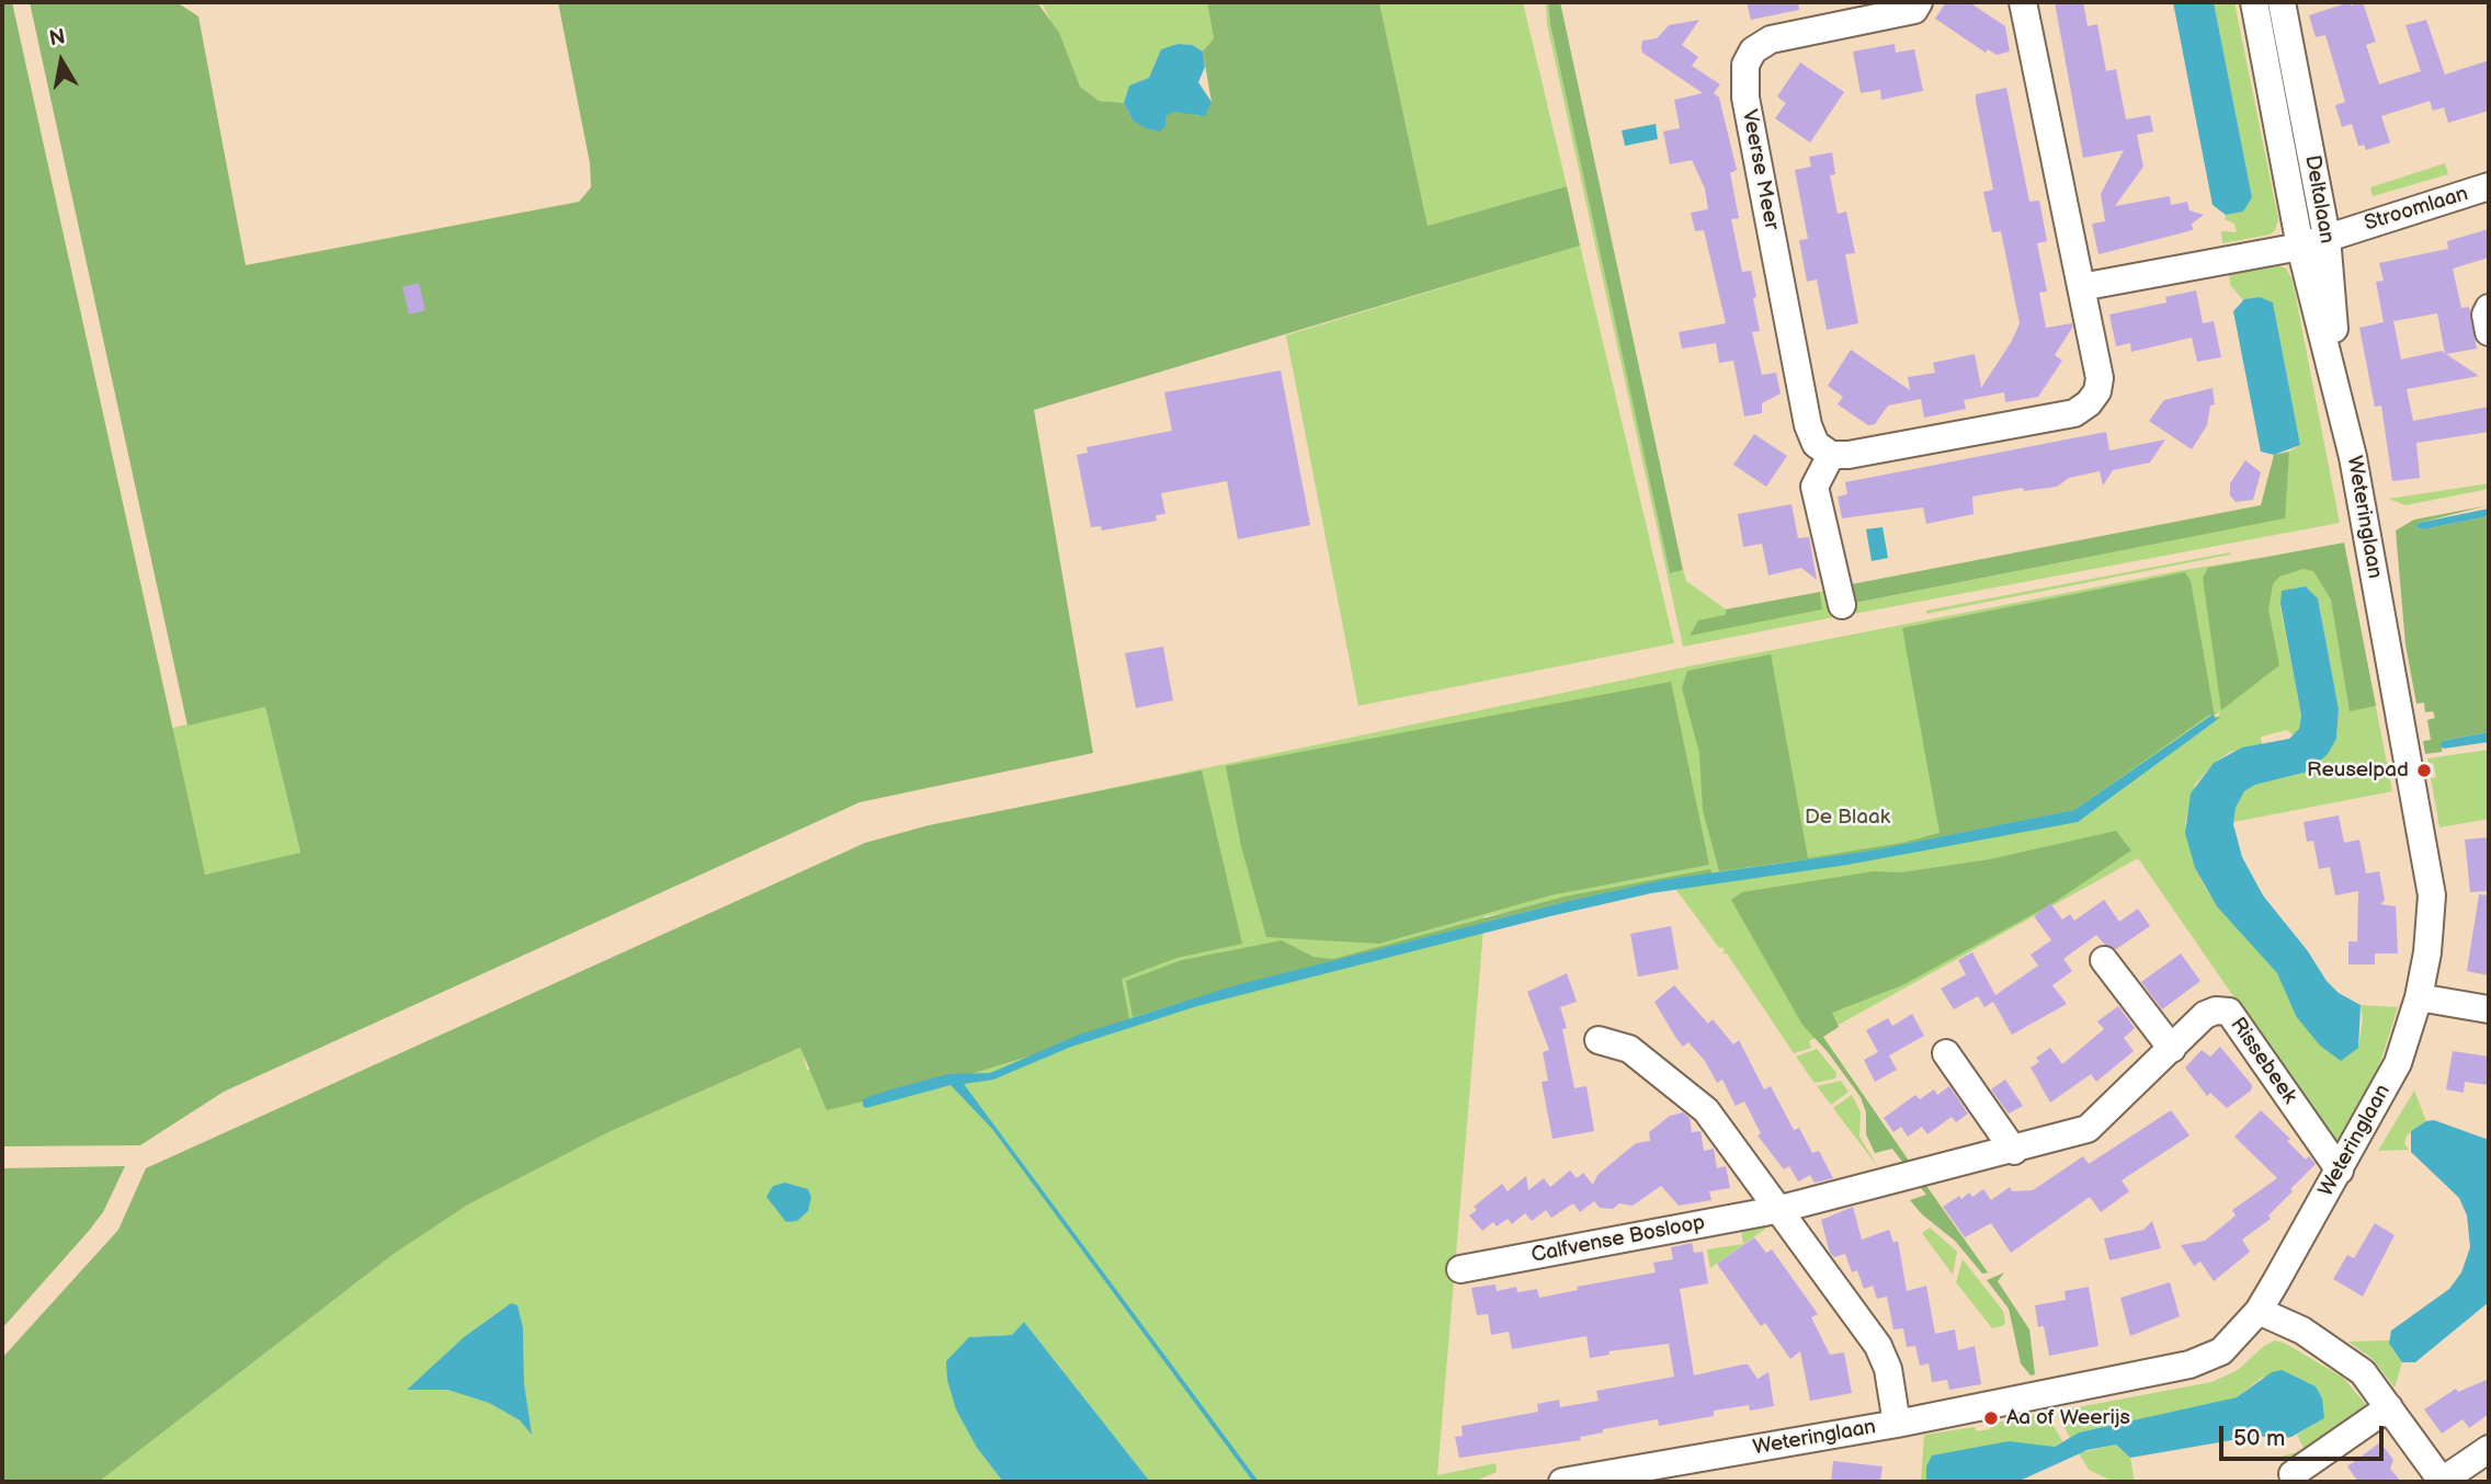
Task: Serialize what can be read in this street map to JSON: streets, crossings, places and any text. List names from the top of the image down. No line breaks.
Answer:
{"streets":{"street":["Veerse Meer","Deltalaan","Stroomlaan","Weteringlaan","Rissebeek","Calfvense Bosloop"]},"crossings":[["Deltalaan","Stroomlaan"],["Deltalaan","Weteringlaan"],["Stroomlaan","Weteringlaan"],["Weteringlaan","Rissebeek"],["Rissebeek","Calfvense Bosloop"]],"parks":["De Blaak"],"places":["Reuselpad","Aa of Weerijs"],"scale_bar":"50 m","north":"top"}
